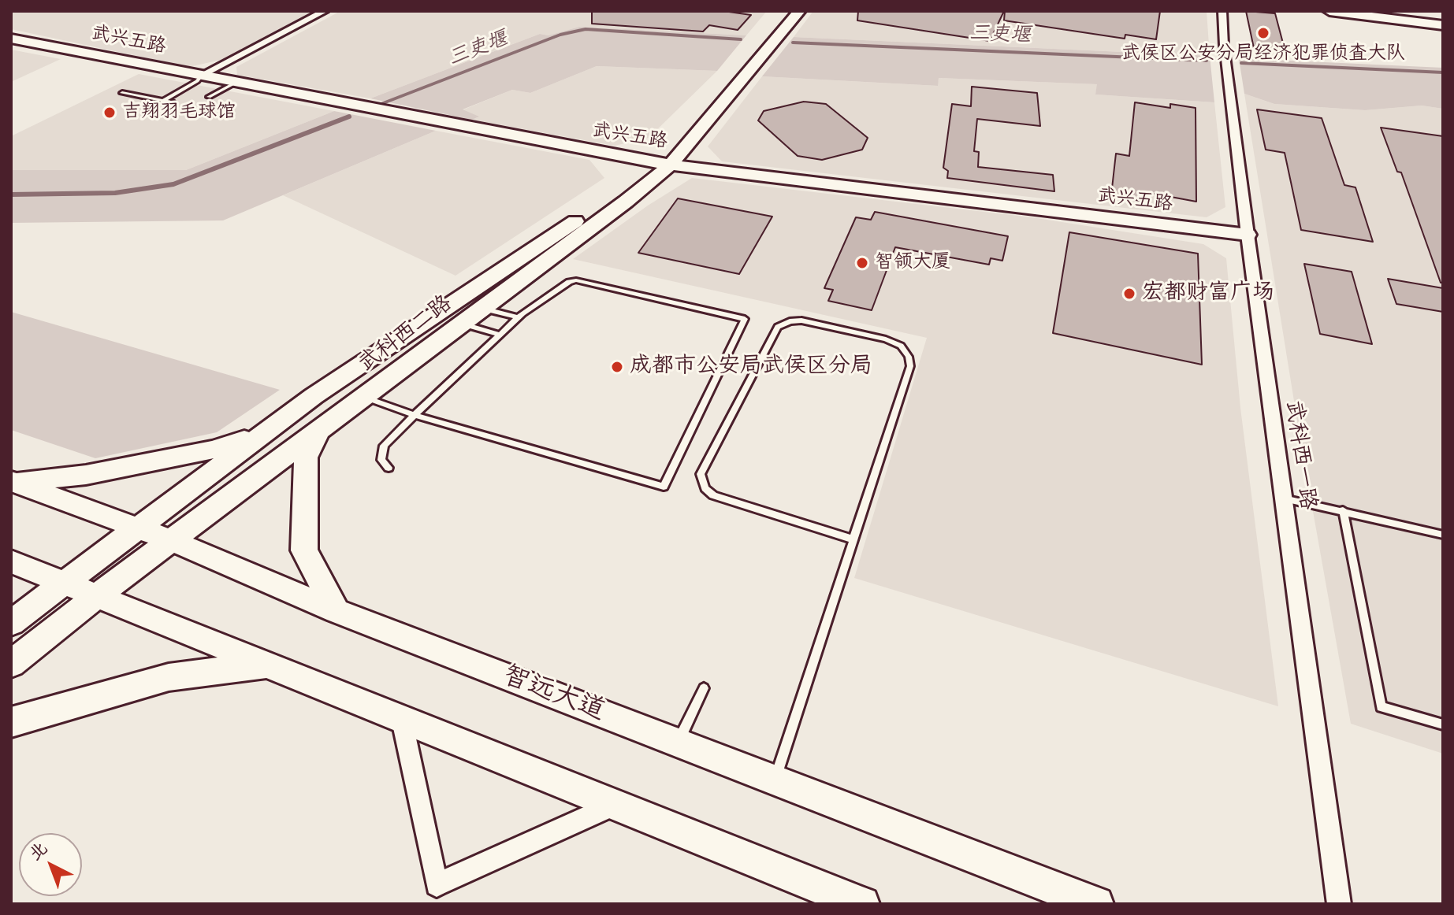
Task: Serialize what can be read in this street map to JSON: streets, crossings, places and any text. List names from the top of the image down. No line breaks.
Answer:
{"streets":{"street":["武兴五路","武科西二路","武科西一路","智远大道"]},"crossings":[["武兴五路","武科西二路"],["武兴五路","武科西一路"],["武科西二路","智远大道"]],"water":["三吏堰"],"places":["武侯区公安分局经济犯罪侦查大队","吉翔羽毛球馆","智领大厦","宏都财富广场","成都市公安局武侯区分局"],"north":"top left"}
